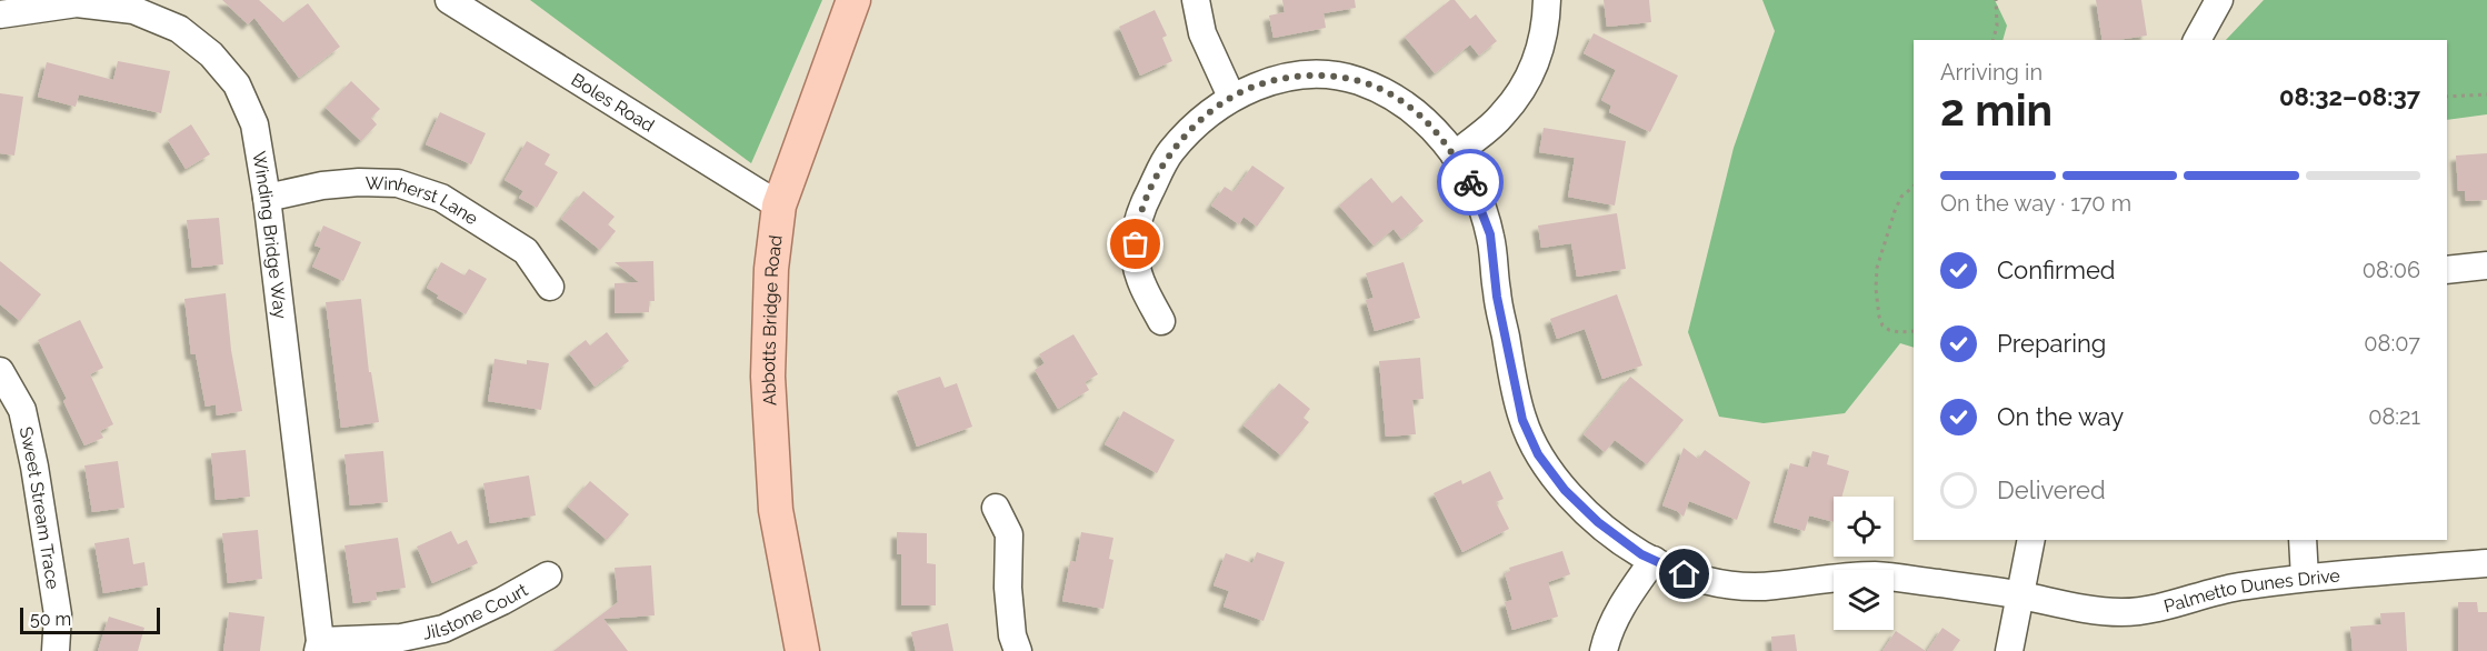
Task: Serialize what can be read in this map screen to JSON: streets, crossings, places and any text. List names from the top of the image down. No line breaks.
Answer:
{"streets":{"main road":["Abbotts Bridge Road"],"street":["Boles Road","Winherst Lane","Winding Bridge Way","Sweet Stream Trace","Palmetto Dunes Drive","Jilstone Court"]},"crossings":[["Boles Road","Abbotts Bridge Road"],["Winherst Lane","Winding Bridge Way"],["Winding Bridge Way","Jilstone Court"]],"scale_bar":"50 m","page":{"heading":["2 min","Arriving in","08:32–08:37"],"bar":"On the way · 170 m","list":[["Confirmed","08:06"],["Preparing","08:07"],["On the way","08:21"],"Delivered"],"scale":"50 m"}}
